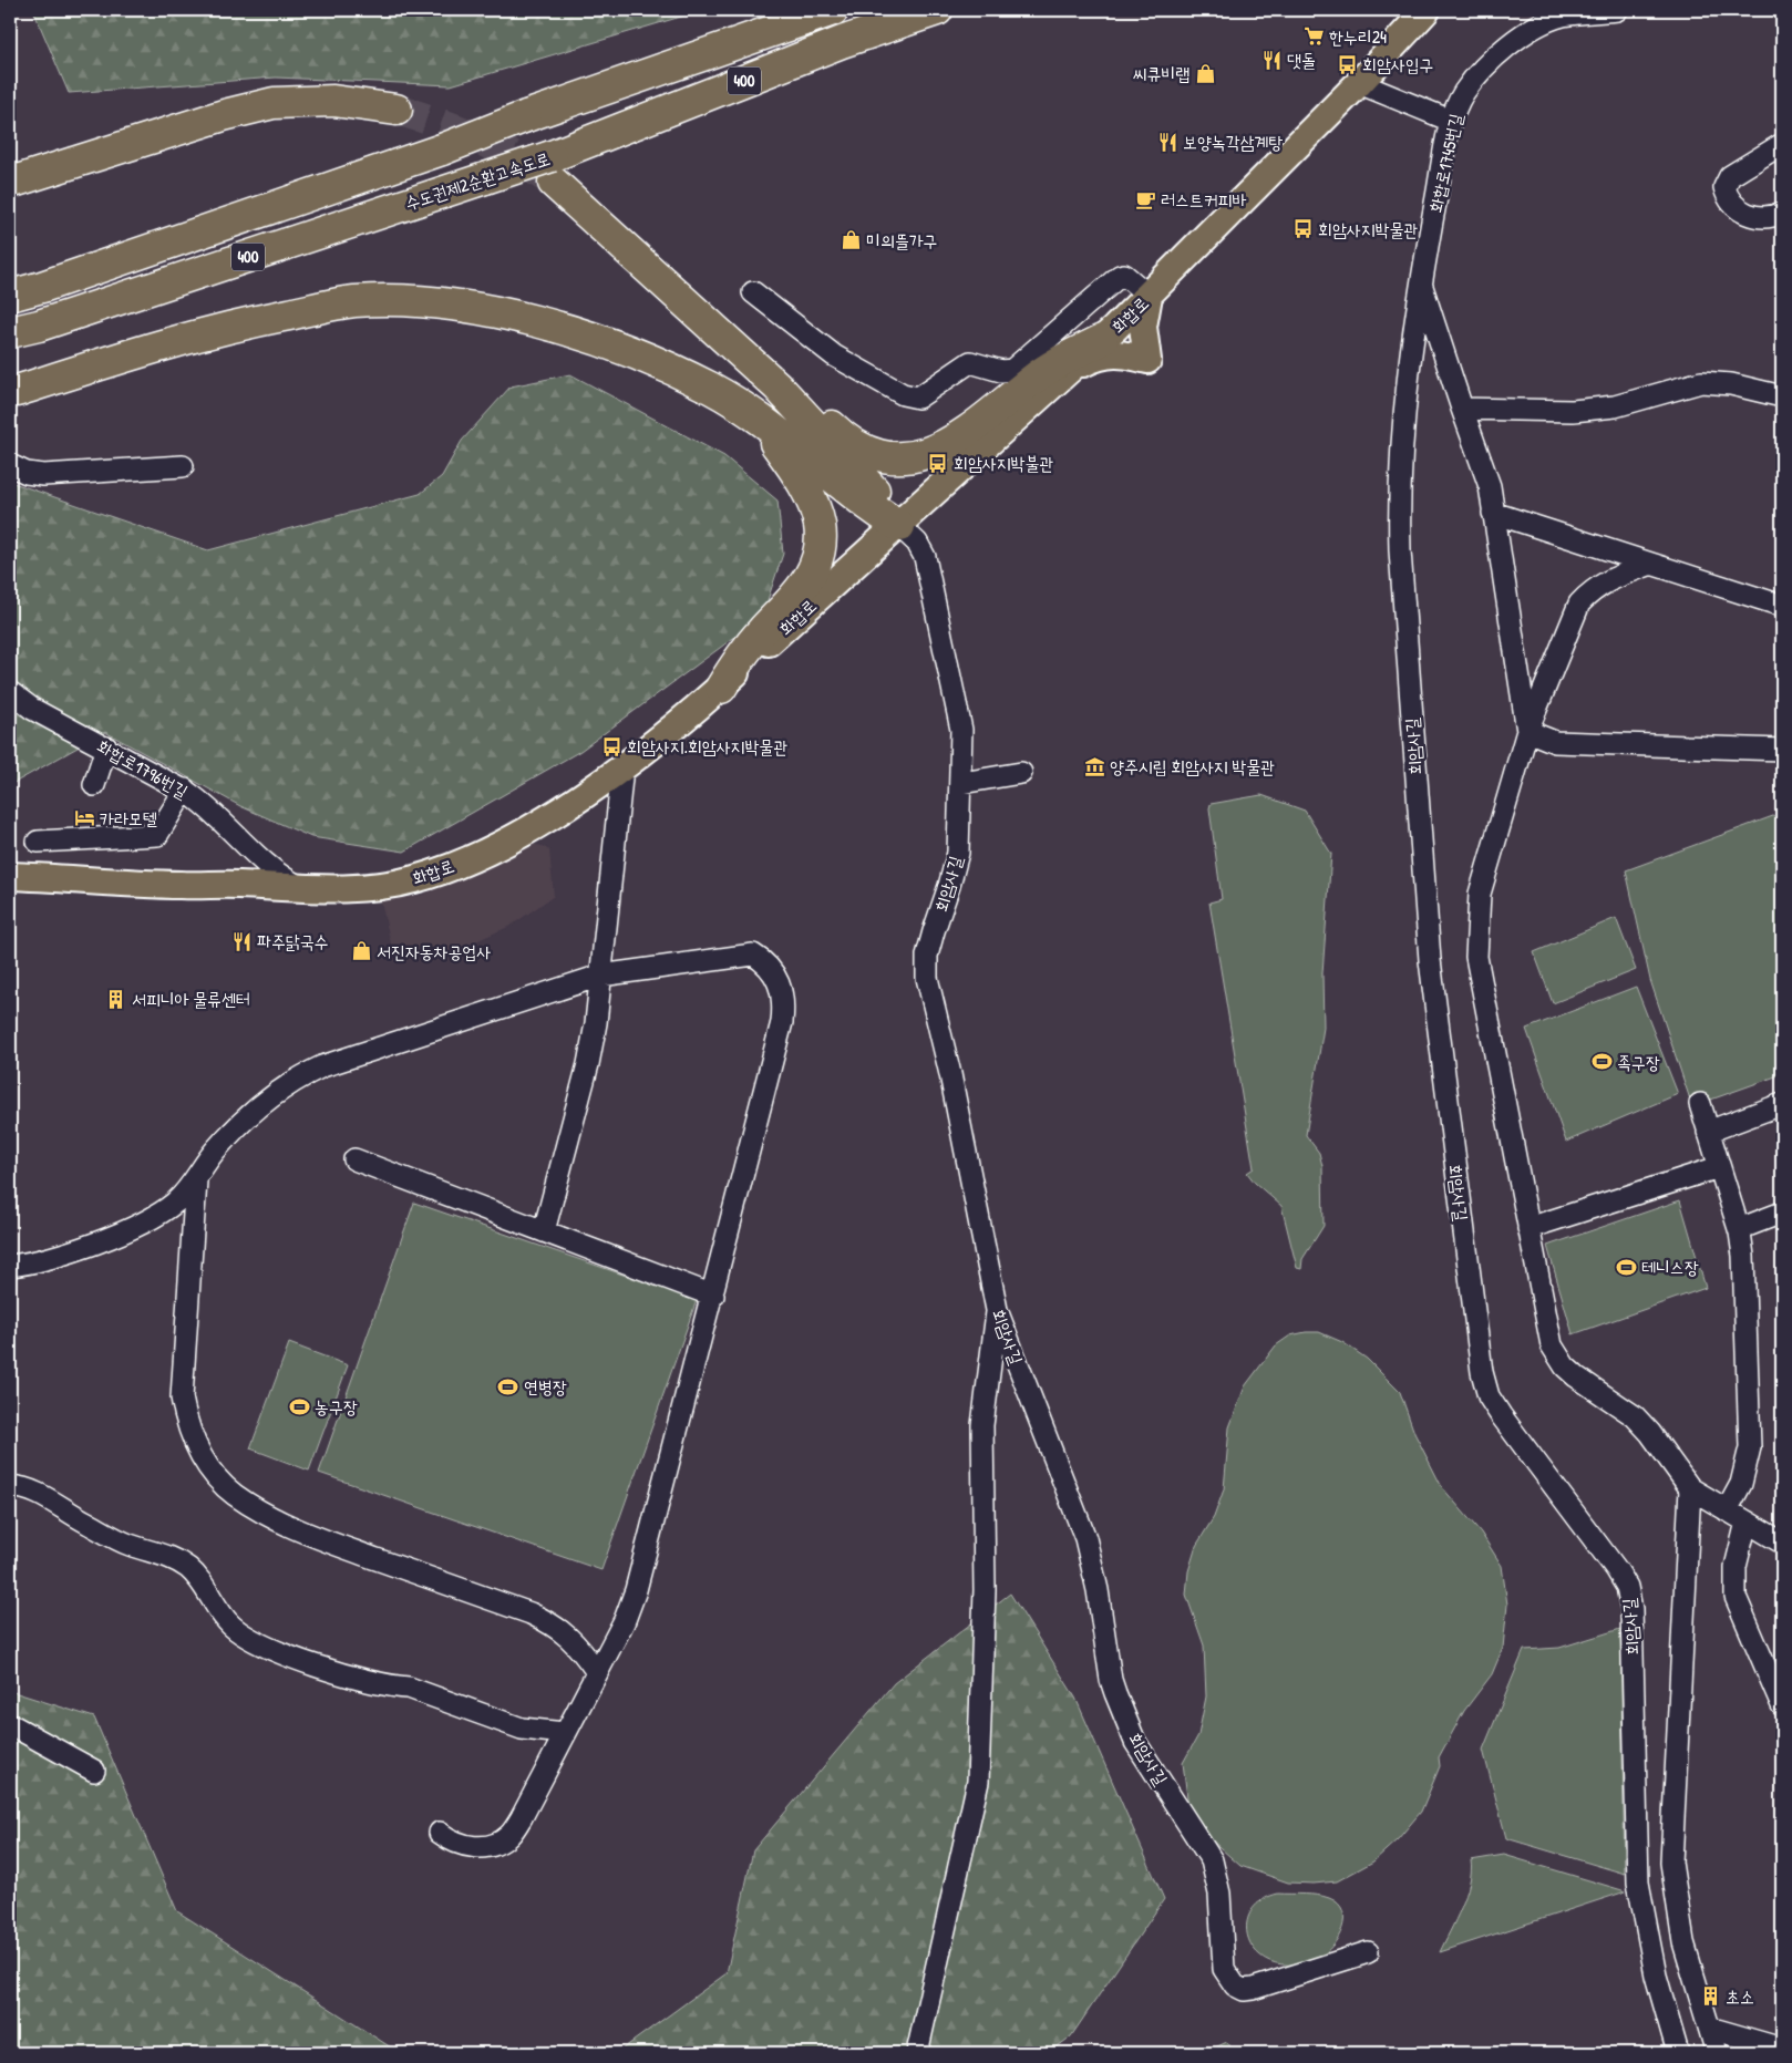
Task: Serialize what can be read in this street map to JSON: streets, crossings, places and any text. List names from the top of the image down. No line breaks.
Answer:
{"streets":{"highway":["400","수도권제2순환고속도로"],"main road":["화합로"],"street":["화합로1745번길","회암사길","화합로1796번길"]},"crossings":[["화합로1745번길","회암사길"],["화합로","회암사길"],["화합로","화합로1796번길"]],"places":{"supermarket":["한누리24"],"restaurant":["댓돌","보양녹각삼계탕","파주닭국수"],"bus stop":["회암사입구","회암사지박물관","회암사지박불관","회암사지.회암사지박물관"],"shop":["씨큐비랩","미의뜰가구","서진자동차공업사"],"cafe":["러스트커피바"],"museum":["양주시립 회암사지 박물관"],"hotel":["카라모텔"],"building":["서피니아 물류센터","초소"],"sports":["족구장","테니스장","연병장","농구장"]}}
